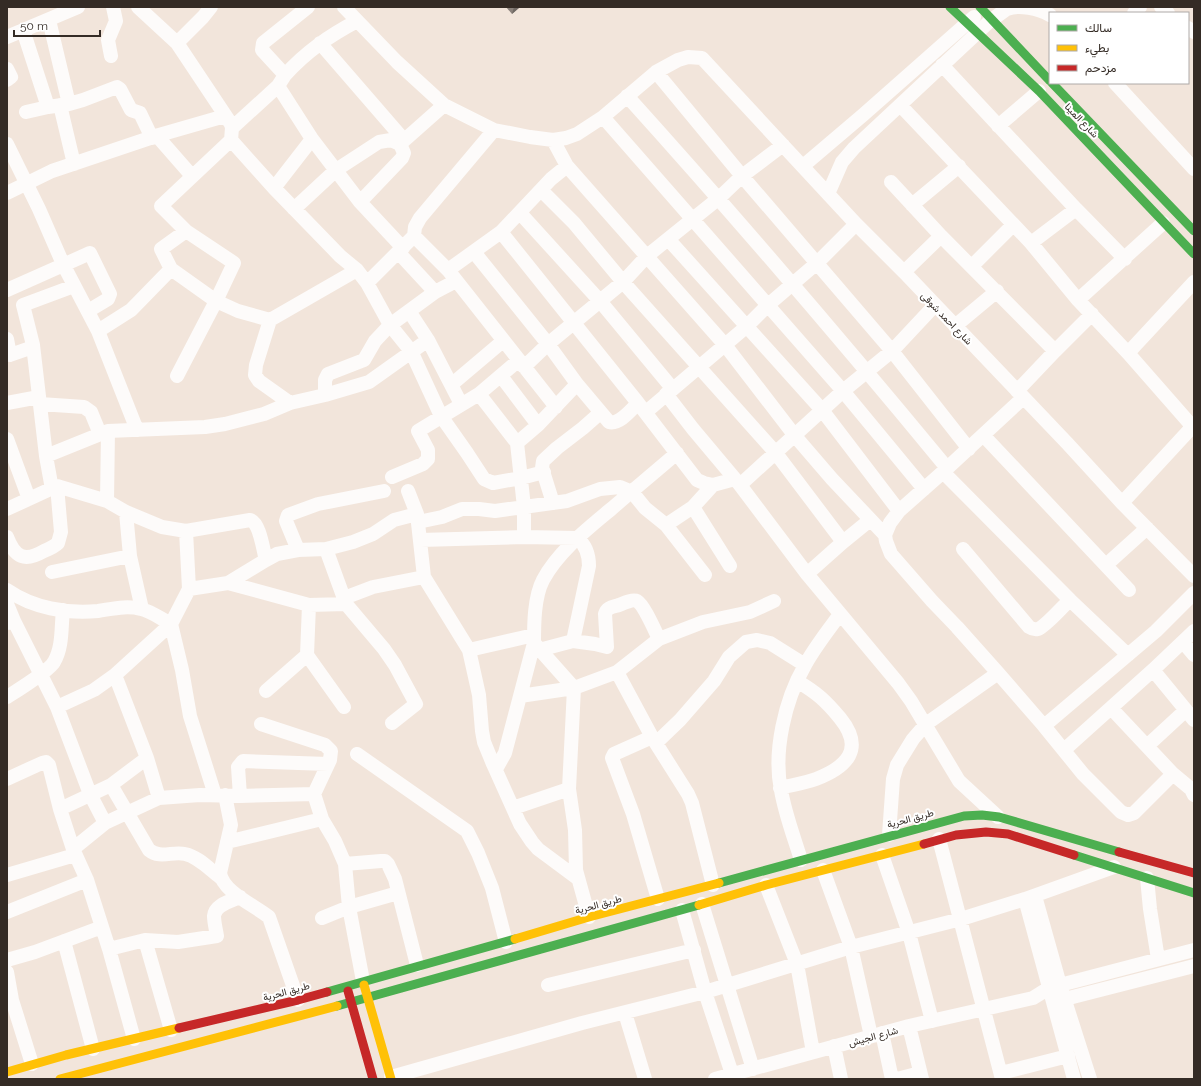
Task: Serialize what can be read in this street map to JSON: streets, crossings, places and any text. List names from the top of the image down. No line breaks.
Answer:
{"streets":{"main road":["شارع المينا","طريق الحرية"],"street":["شارع احمد شوقى","شارع الجيش"]},"legend":["سالك","بطيء","مزدحم"],"scale_bar":"50 m"}
